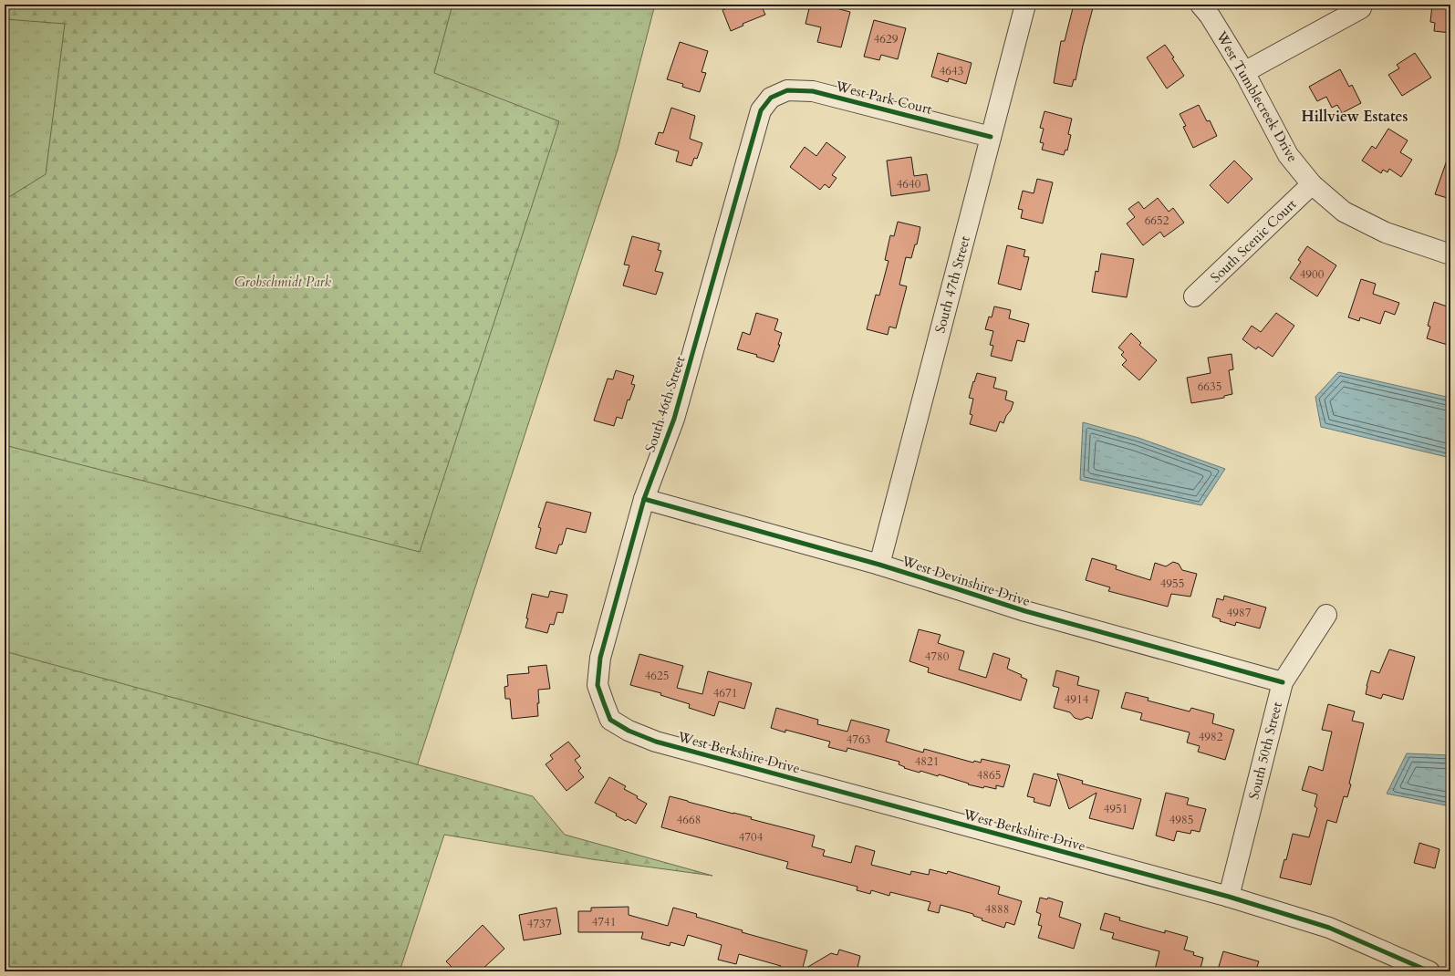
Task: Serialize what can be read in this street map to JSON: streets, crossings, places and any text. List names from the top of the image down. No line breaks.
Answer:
{"streets":{"street":["West Tumblecreek Drive","West Park Court","South Scenic Court","South 47th Street","South 46th Street","West Devinshire Drive","South 50th Street","West Berkshire Drive"]},"crossings":[["West Tumblecreek Drive","South Scenic Court"],["West Park Court","South 47th Street"],["West Park Court","South 46th Street"],["South 47th Street","West Devinshire Drive"],["South 46th Street","West Devinshire Drive"],["South 46th Street","West Berkshire Drive"],["West Devinshire Drive","South 50th Street"],["South 50th Street","West Berkshire Drive"]],"districts":["Hillview Estates"],"parks":["Grobschmidt Park"],"house_numbers":["4629","4643","4640","6652","4900","6635","4955","4987","4780","4625","4671","4914","4982","4763","4821","4865","4951","4668","4985","4704","4888","4741","4737"]}
